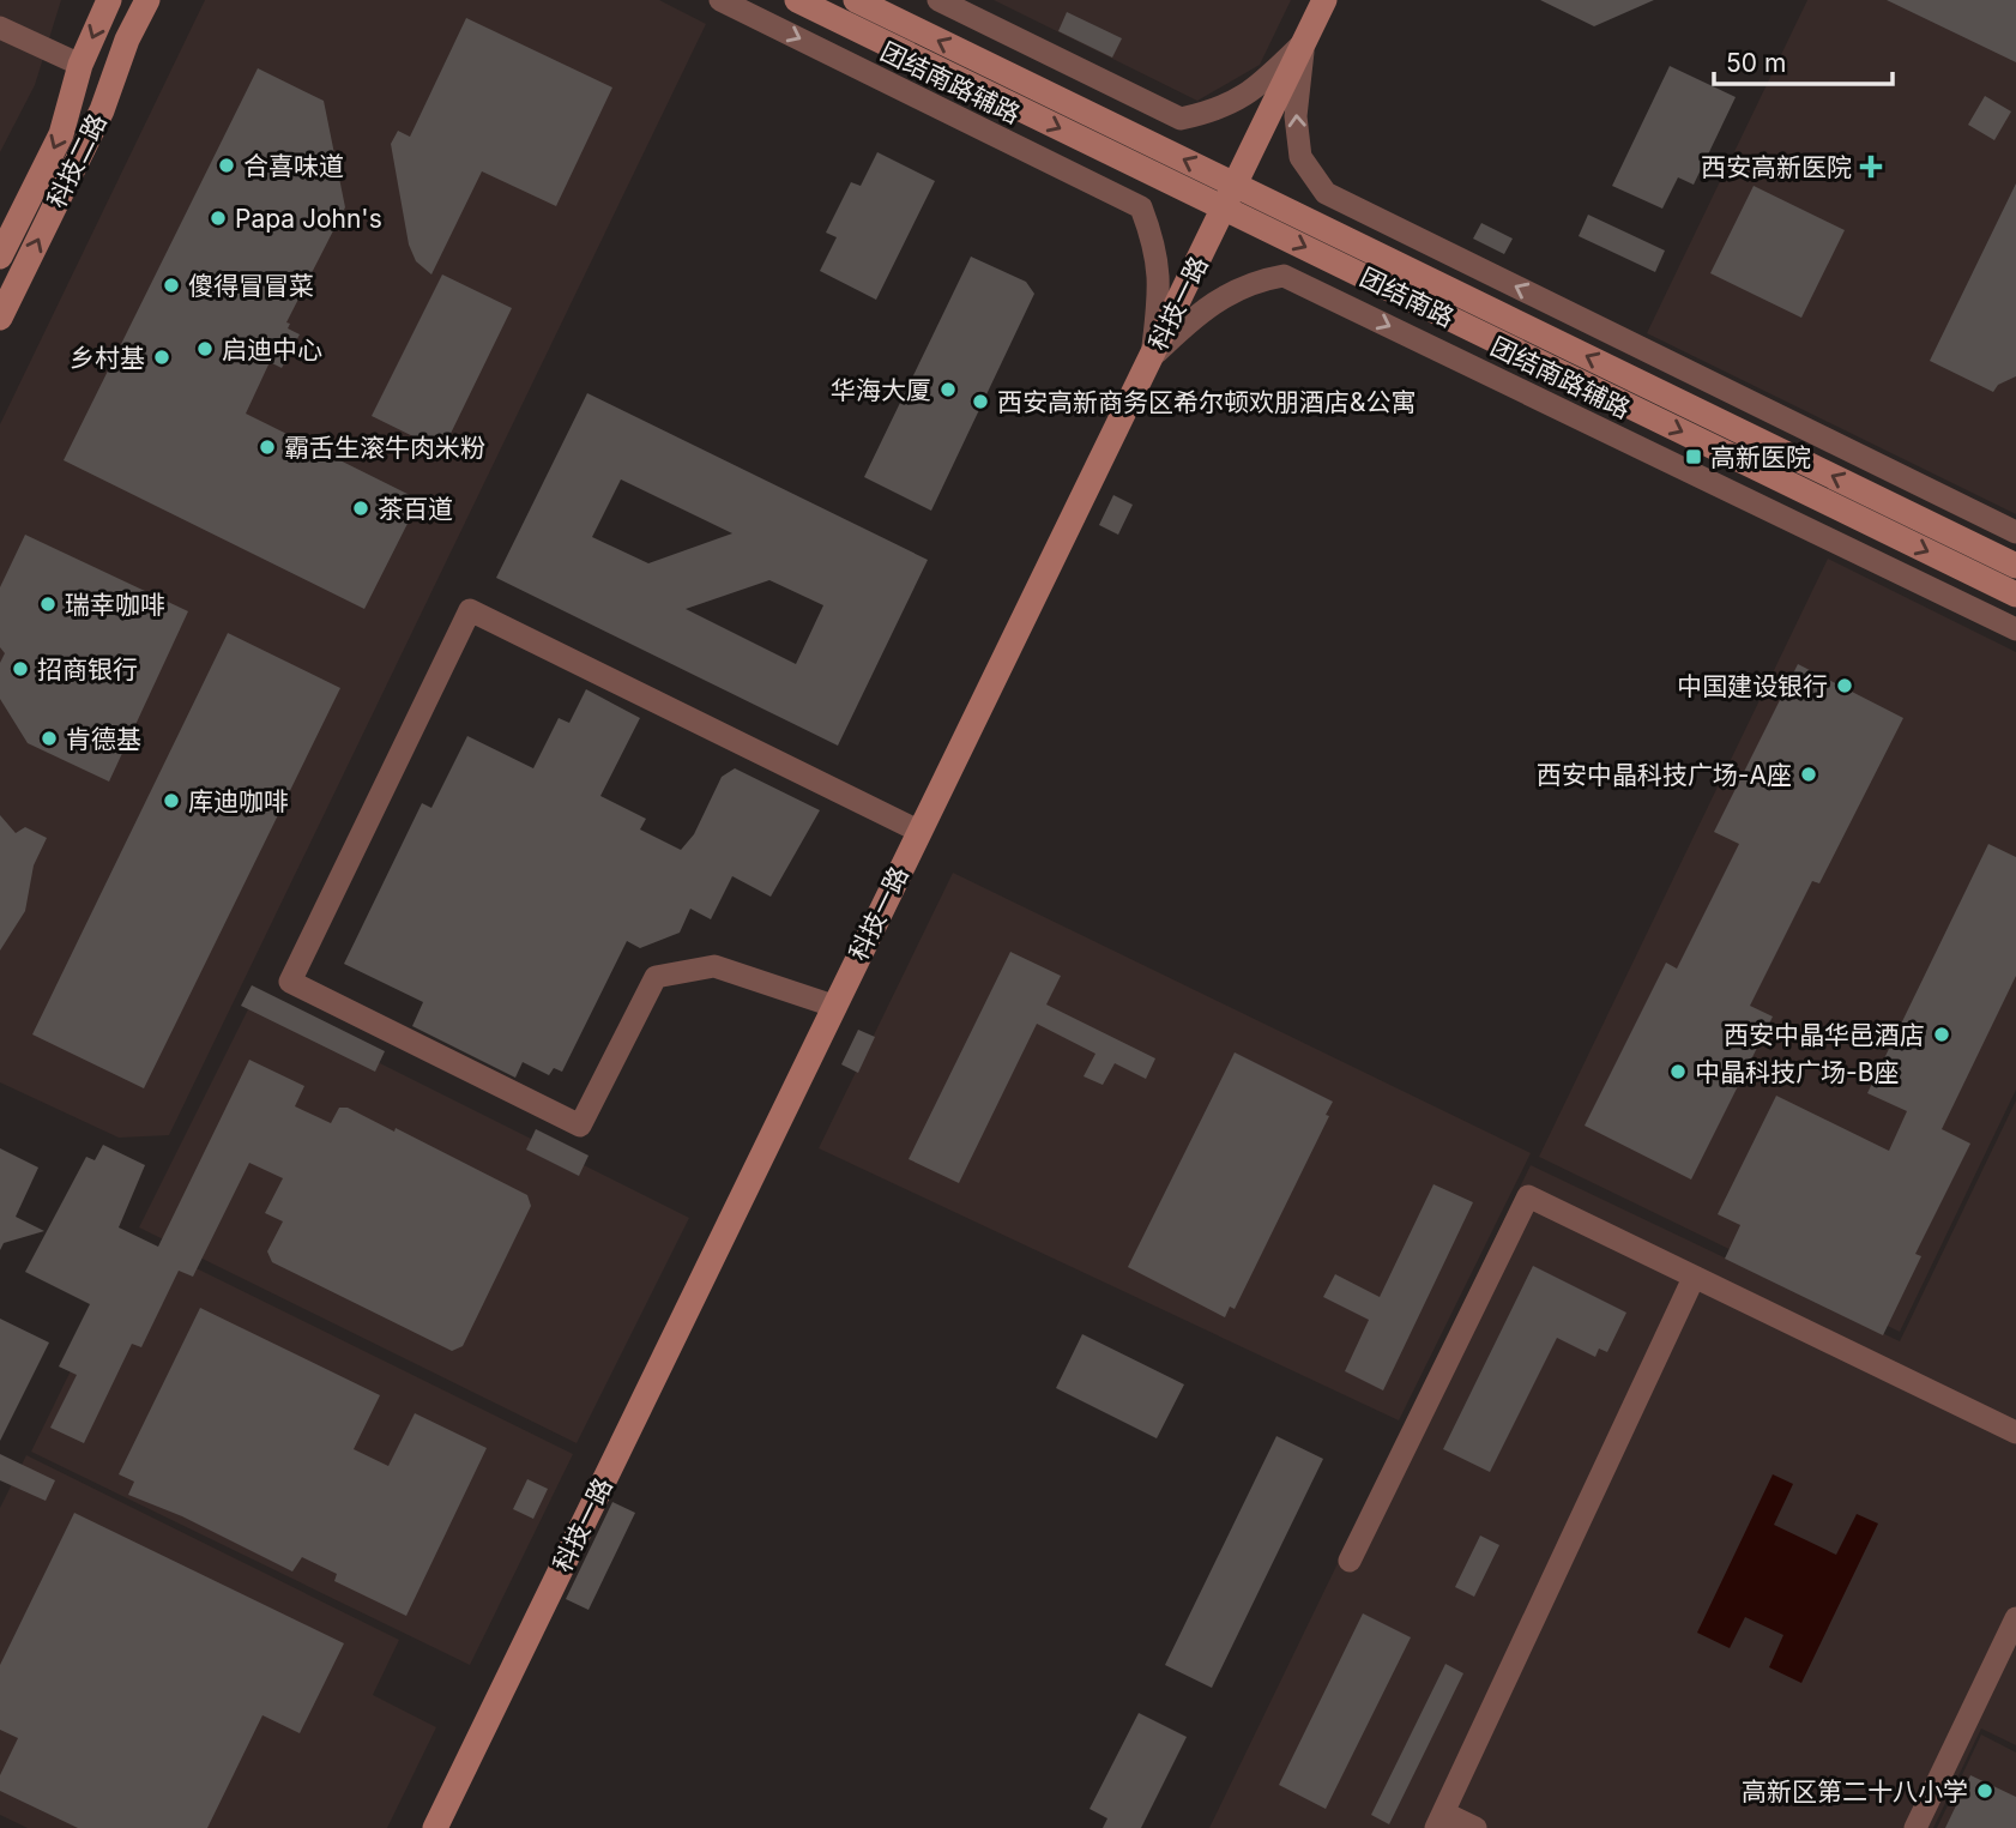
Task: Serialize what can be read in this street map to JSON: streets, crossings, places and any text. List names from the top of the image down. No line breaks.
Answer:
{"streets":{"main road":["科技二路","团结南路","科技一路"],"street":["团结南路辅路"]},"crossings":[["团结南路辅路","科技一路"],["团结南路","科技一路"]],"places":{"other":["合喜味道","Papa John's","傻得冒冒菜","启迪中心","乡村基","华海大厦","西安高新商务区希尔顿欢朋酒店&公寓","霸舌生滚牛肉米粉","茶百道","瑞幸咖啡","招商银行","中国建设银行","肯德基","西安中晶科技广场-A座","库迪咖啡","西安中晶华邑酒店","中晶科技广场-B座","高新区第二十八小学"],"health":["西安高新医院"],"transit":["高新医院"]},"scale_bar":"50 m"}
